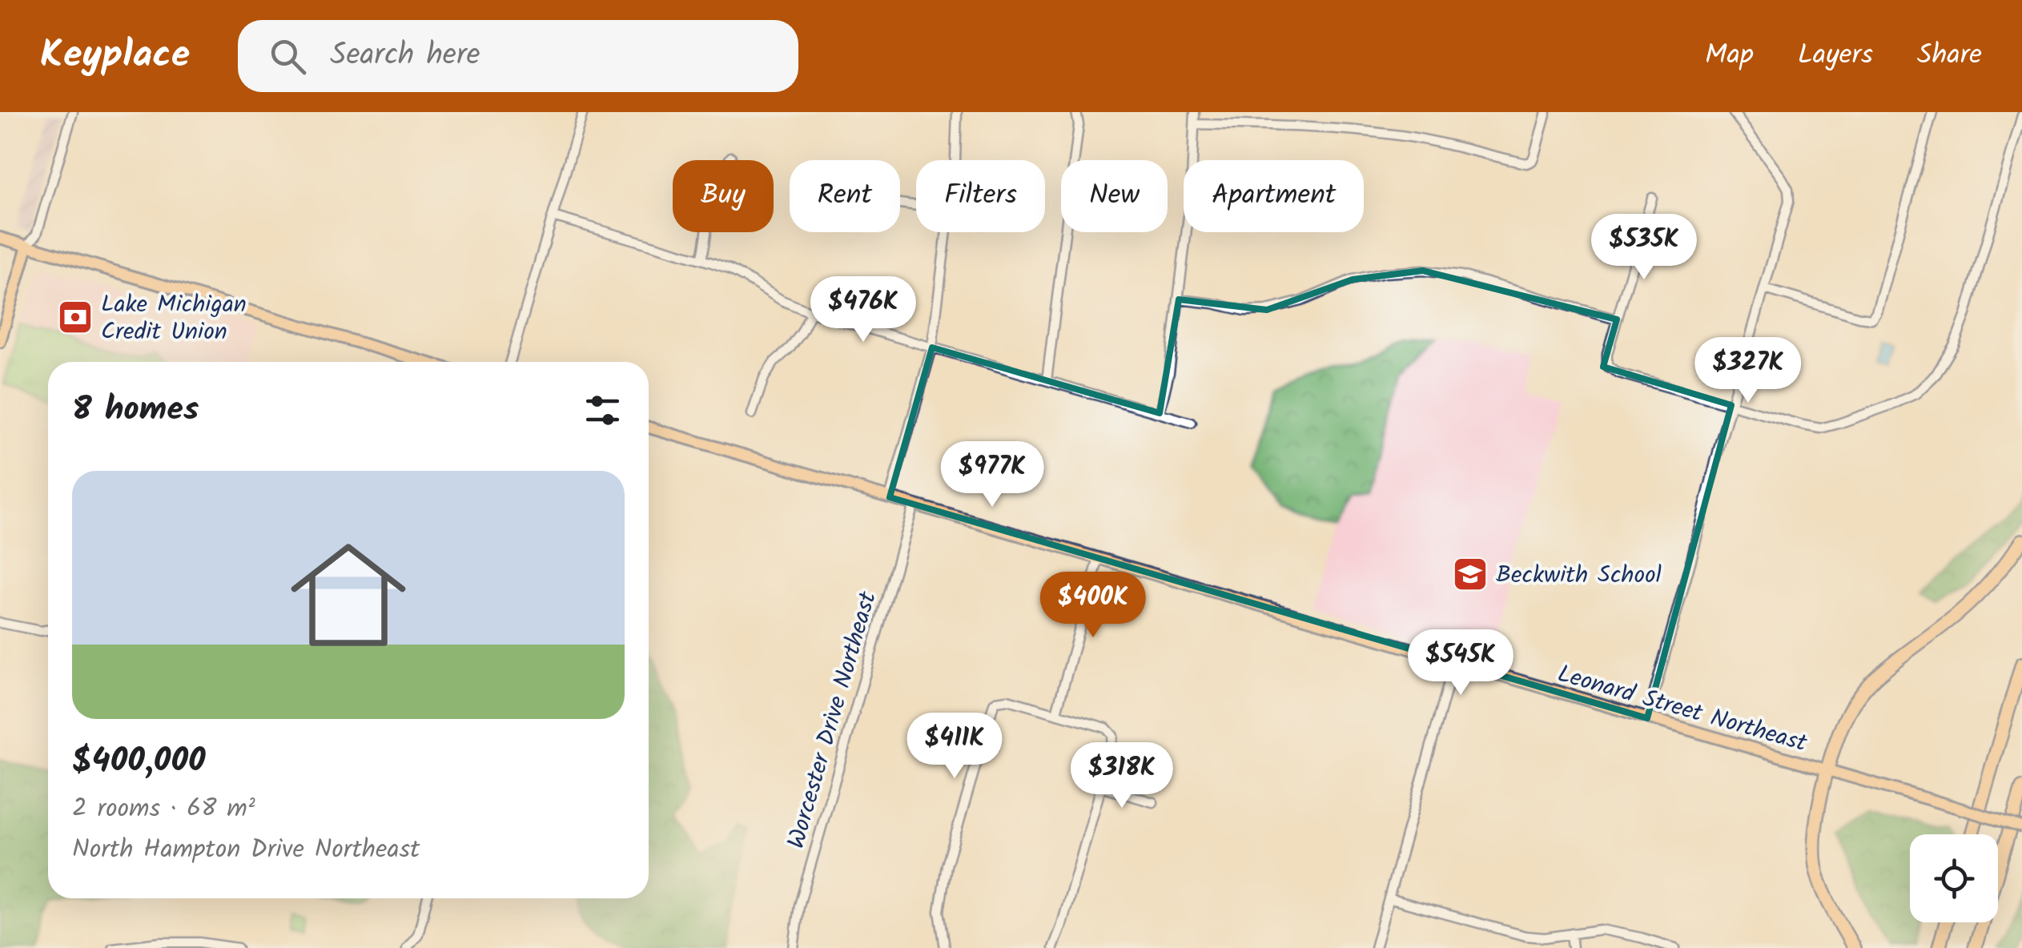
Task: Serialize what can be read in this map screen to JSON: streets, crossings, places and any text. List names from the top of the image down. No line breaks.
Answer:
{"streets":{"main road":["Leonard Street Northeast"],"street":["Worcester Drive Northeast"]},"crossings":[["Leonard Street Northeast","Worcester Drive Northeast"]],"places":{"bank":["Lake Michigan Credit Union"],"school or university":["Beckwith School"]},"page":{"header":"Keyplace","search":"Search here","nav":["Map","Layers","Share"],"chip":["Buy","Rent","Filters","New","Apartment"],"price":["$535K","$476K","$327K","$977K","$400K","$545K","$411K","$318K"],"heading":"8 homes","list":[{"name":"$400,000","note":"2 rooms · 68 m² · North Hampton Drive Northeast"}]}}
